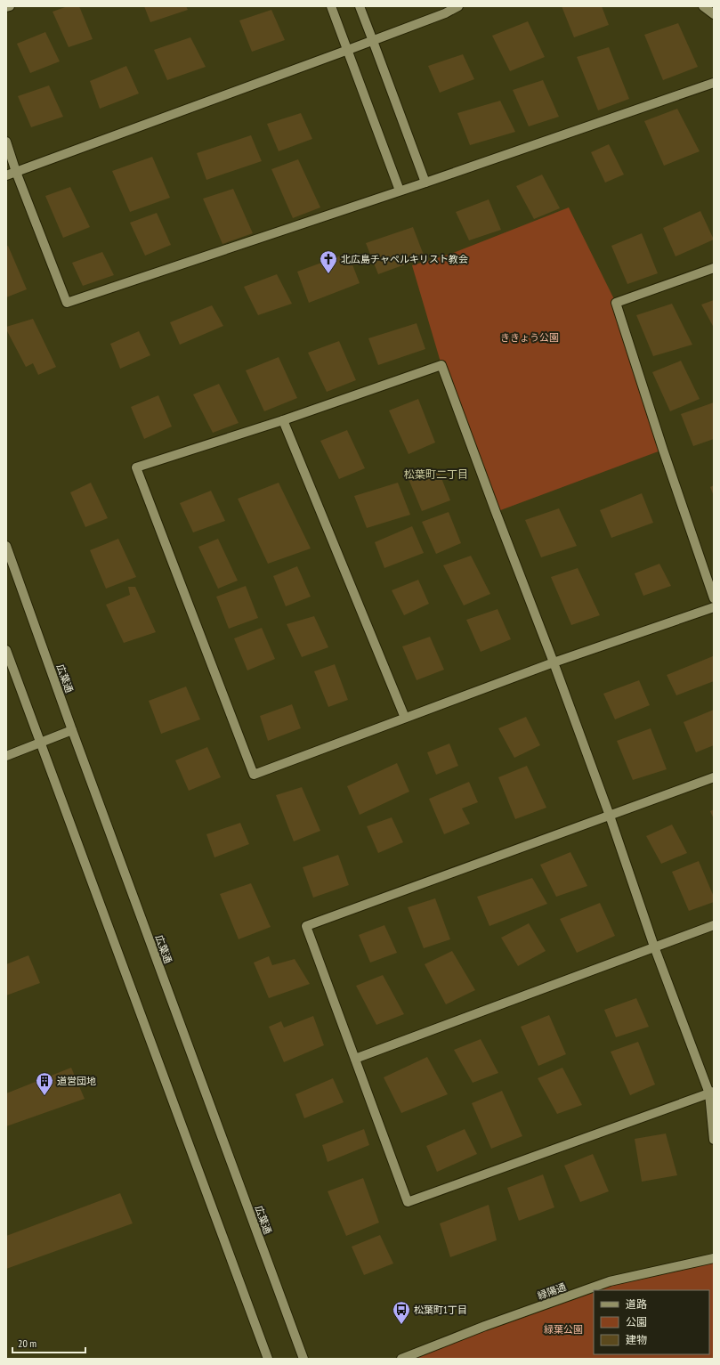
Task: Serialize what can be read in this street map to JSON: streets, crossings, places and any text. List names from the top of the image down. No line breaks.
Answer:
{"streets":{"street":["広葉通","緑陽通"]},"districts":["松葉町二丁目"],"parks":["ききょう公園","緑葉公園"],"places":{"church":["北広島チャペルキリスト教会"],"building":["道営団地"],"bus stop":["松葉町1丁目"]},"legend":["道路","公園","建物"],"scale_bar":"20 m"}
